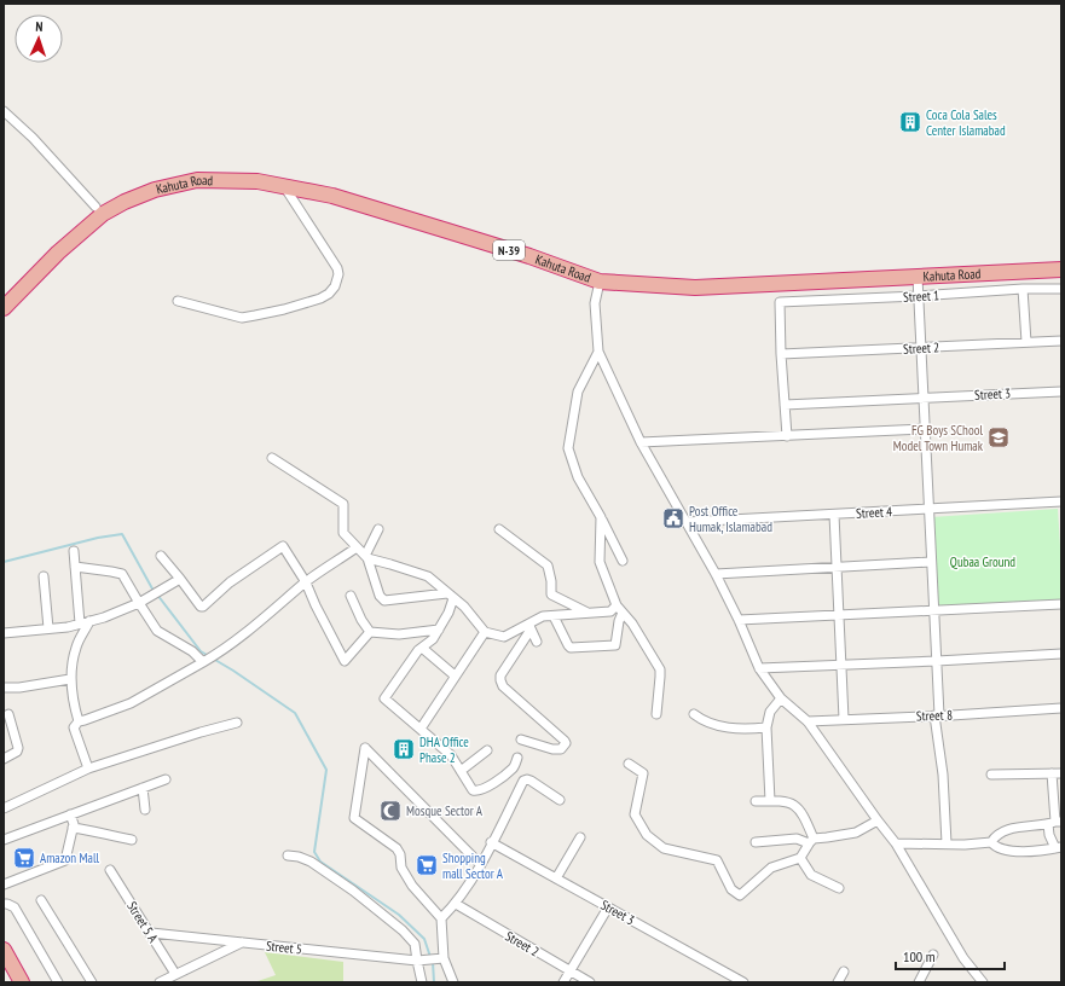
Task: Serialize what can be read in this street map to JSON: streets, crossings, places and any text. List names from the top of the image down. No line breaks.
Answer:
{"streets":{"highway":["Kahuta Road","N-39"],"street":["Street 1","Street 2","Street 3","Street 4","Street 8","Street 5 A","Street 5"]},"crossings":[["Street 1","Street 2"],["Street 5 A","Street 5"]],"parks":["Qubaa Ground"],"places":{"building":["Coca Cola Sales Center Islamabad","DHA Office Phase 2"],"school or university":["FG Boys SChool Model Town Humak"],"public building":["Post Office Humak, Islamabad"],"mosque":["Mosque Sector A"],"supermarket":["Amazon Mall","Shopping mall Sector A"]},"scale_bar":"100 m","north":"top"}
